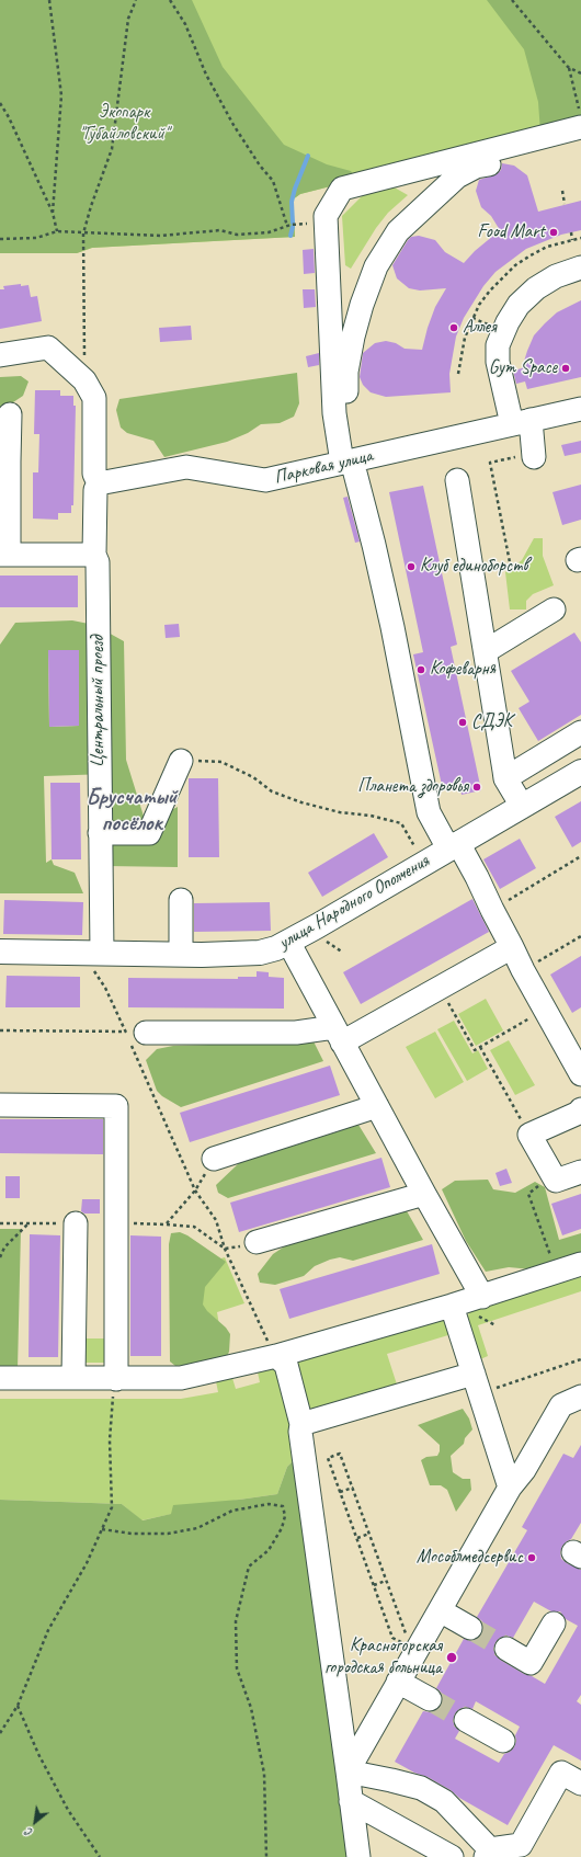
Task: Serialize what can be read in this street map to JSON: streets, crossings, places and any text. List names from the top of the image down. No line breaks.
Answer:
{"streets":{"main road":["улица Народного Ополчения"],"street":["Парковая улица","Центральный проезд"]},"crossings":[["Центральный проезд","улица Народного Ополчения"]],"districts":["Брусчатый посёлок"],"parks":["Экопарк \"Губайловский\""],"places":["Food Mart","Аллея","Gym Space","Клуб единоборств","Кофеварня","СДЭК","Планета здоровья","Мособлмедсервис","Красногорская городская больница"],"north":"bottom left"}
